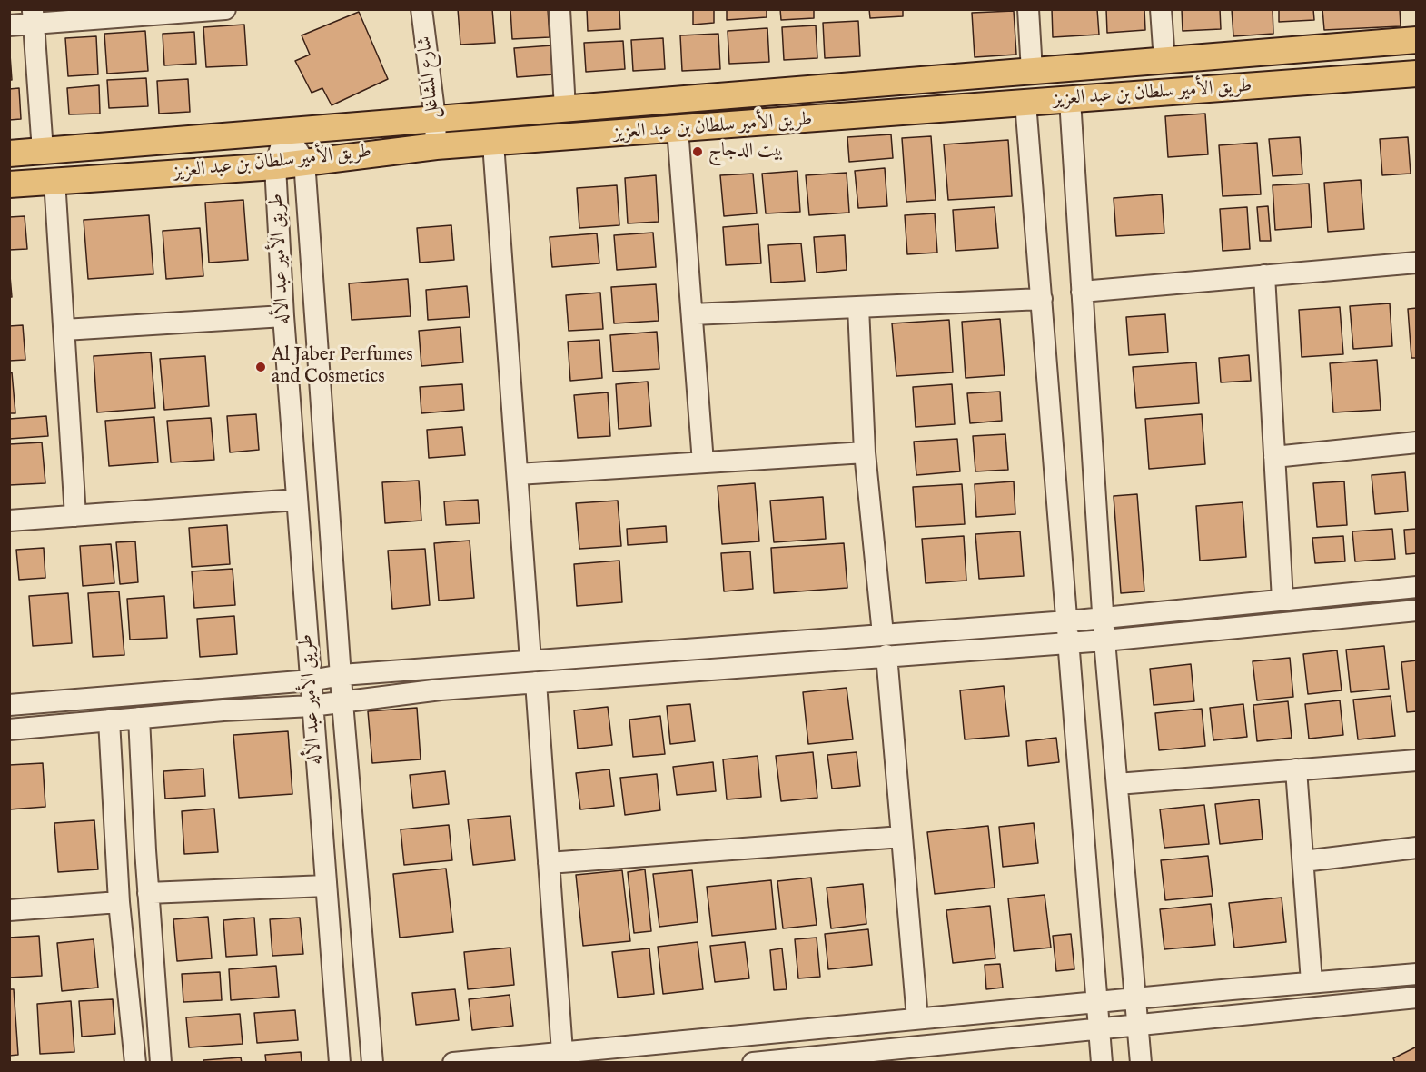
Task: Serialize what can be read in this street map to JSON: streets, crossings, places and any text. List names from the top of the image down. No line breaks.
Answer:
{"streets":{"main road":["طريق الأمير سلطان بن عبد العزيز"],"street":["شارع المشاغل","طريق الأمير عبد الأله"]},"crossings":[["شارع المشاغل","طريق الأمير سلطان بن عبد العزيز"],["طريق الأمير سلطان بن عبد العزيز","طريق الأمير عبد الأله"]],"places":["بيت الدجاج","Al Jaber Perfumes and Cosmetics"]}
